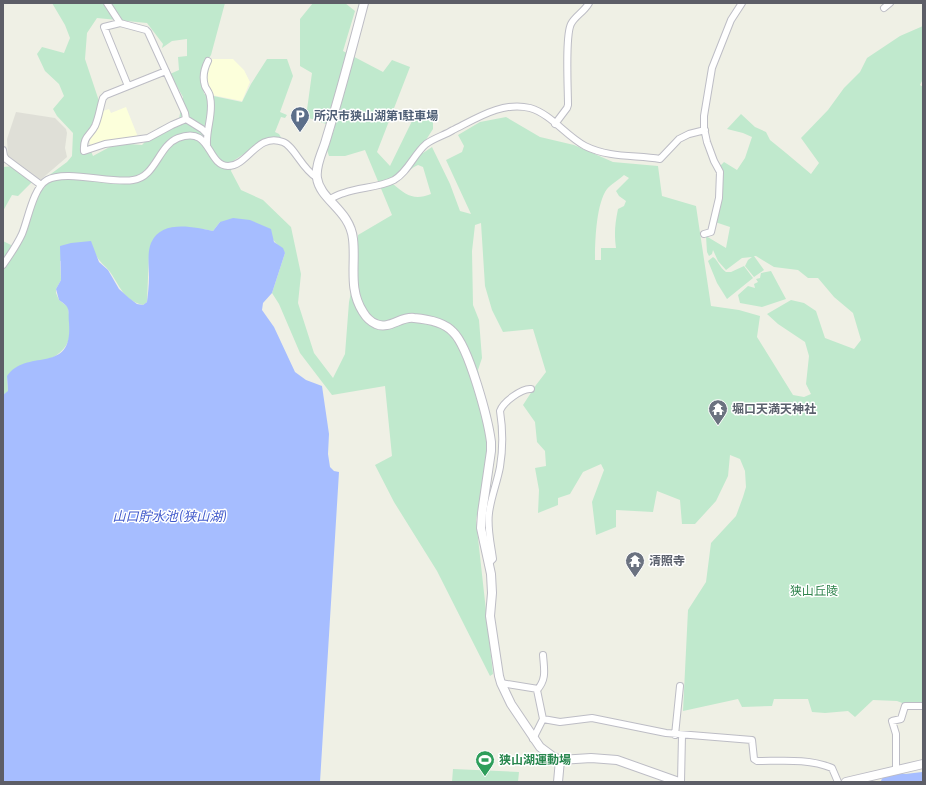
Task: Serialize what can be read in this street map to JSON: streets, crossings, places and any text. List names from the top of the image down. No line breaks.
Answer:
{"water":["山口貯水池 (狭山湖)"],"parks":["狭山丘陵"],"places":{"parking":["所沢市狭山湖第1駐車場"],"temple":["堀口天満天神社","清照寺"],"sports":["狭山湖運動場"]}}
